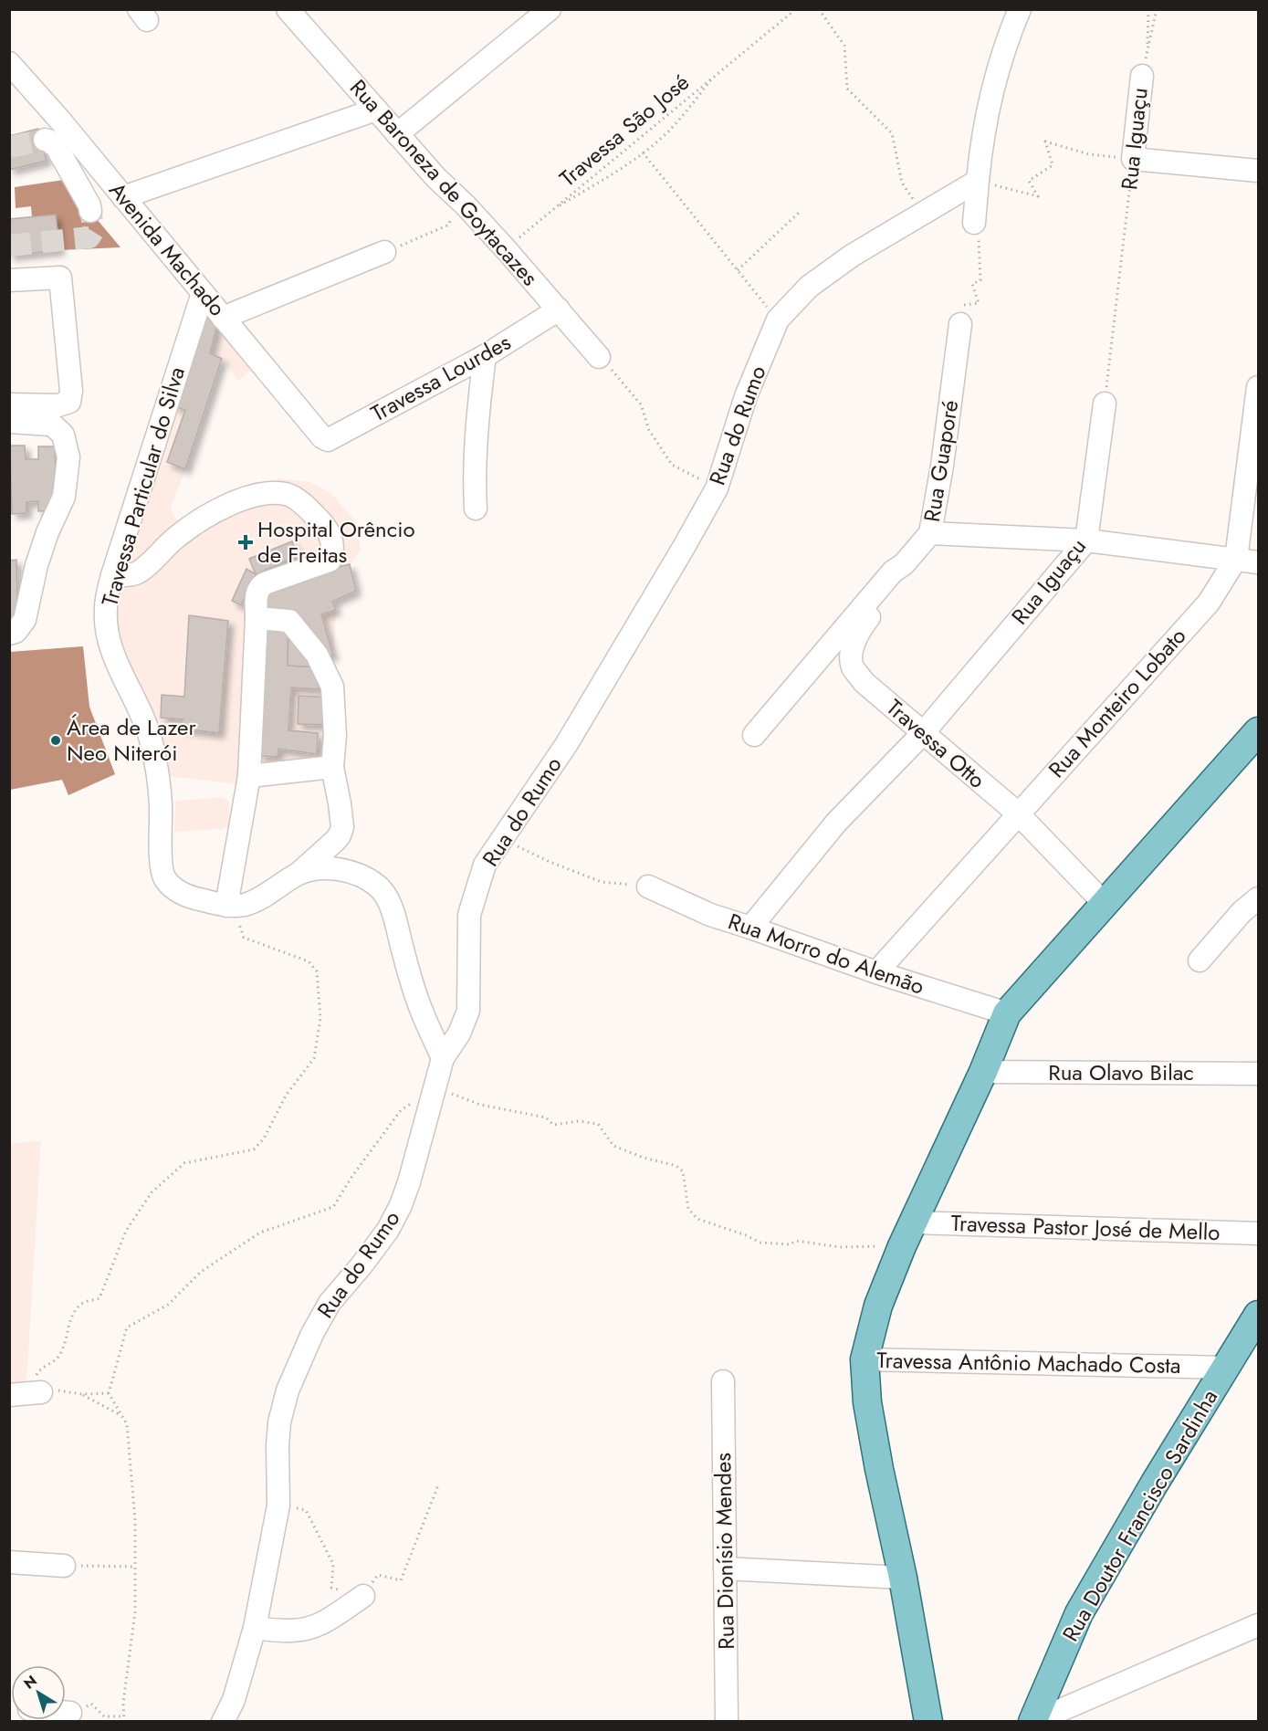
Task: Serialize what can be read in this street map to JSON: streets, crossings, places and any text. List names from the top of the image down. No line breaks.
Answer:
{"streets":{"main road":["Rua Doutor Francisco Sardinha"],"street":["Rua Iguaçu","Rua Baroneza de Goytacazes","Avenida Machado","Travessa Lourdes","Rua do Rumo","Rua Guaporé","Travessa Particular do Silva","Rua Monteiro Lobato","Travessa Otto","Rua Morro do Alemão","Rua Olavo Bilac","Travessa Pastor José de Mello","Travessa Antônio Machado Costa","Rua Dionísio Mendes"],"path":["Travessa São José"]},"crossings":[["Travessa São José","Rua Baroneza de Goytacazes"],["Rua Iguaçu","Travessa Otto"],["Rua Iguaçu","Rua Morro do Alemão"],["Rua Baroneza de Goytacazes","Travessa Lourdes"],["Avenida Machado","Travessa Lourdes"],["Avenida Machado","Travessa Particular do Silva"],["Rua do Rumo","Travessa Particular do Silva"],["Rua Guaporé","Travessa Otto"],["Rua Monteiro Lobato","Travessa Otto"],["Rua Monteiro Lobato","Rua Morro do Alemão"],["Travessa Antônio Machado Costa","Rua Doutor Francisco Sardinha"]],"places":{"health":["Hospital Orêncio de Freitas"],"other":["Área de Lazer Neo Niterói"]},"north":"top left"}
